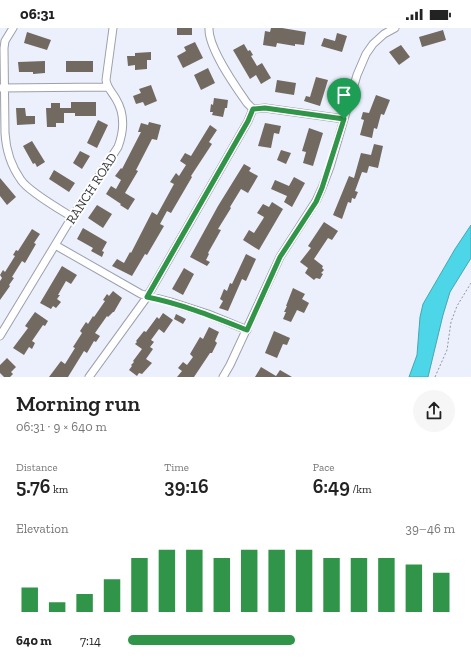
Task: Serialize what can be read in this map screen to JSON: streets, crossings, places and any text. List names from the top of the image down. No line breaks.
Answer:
{"streets":{"street":["RANCH ROAD"]},"page":{"status":"06:31","heading":["Morning run","06:31 · 9 × 640 m"],"stats":[["Distance","5.76 km"],["Time","39:16"],["Pace","6:49 /km"]],"chart":["Elevation","39–46 m"],"list":[{"name":"640 m","note":"7:14"}]}}
